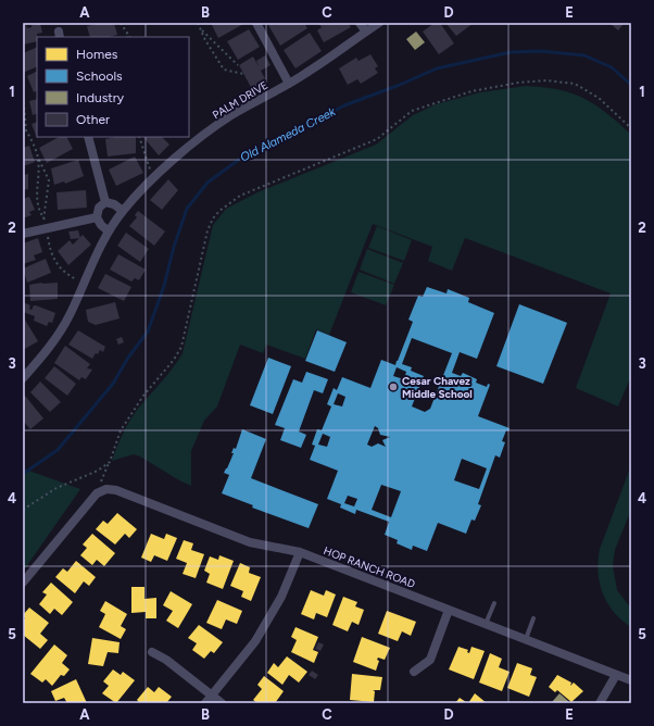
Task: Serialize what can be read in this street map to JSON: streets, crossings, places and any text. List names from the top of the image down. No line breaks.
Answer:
{"streets":{"street":["PALM DRIVE","HOP RANCH ROAD"]},"water":["Old Alameda Creek"],"places":["Cesar Chavez Middle School"],"legend":["Homes","Schools","Industry","Other"],"grid":{"columns":["A","B","C","D","E"],"rows":["1","2","3","4","5"]}}
